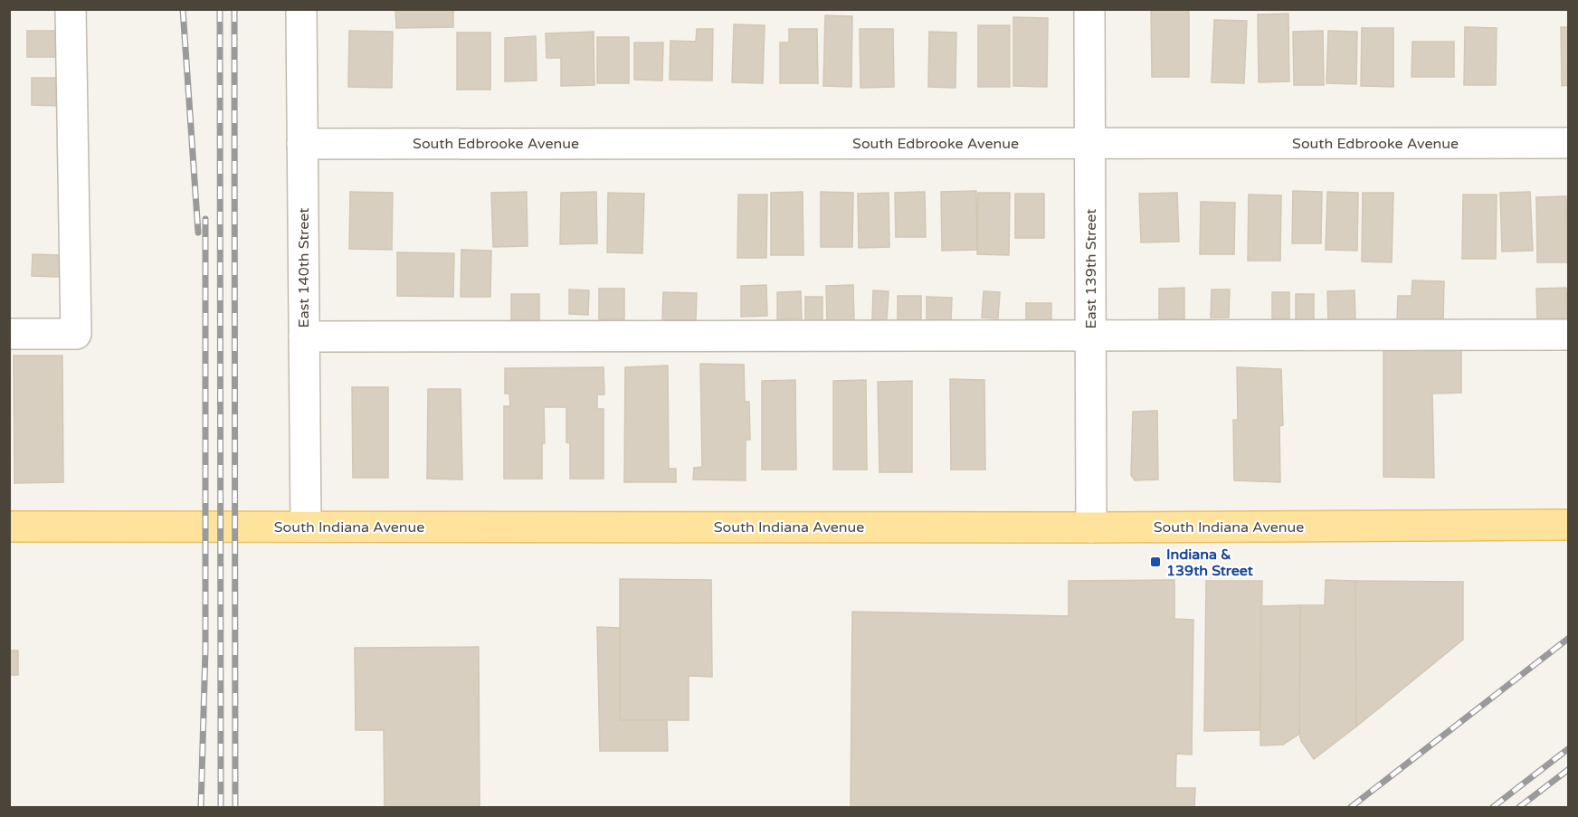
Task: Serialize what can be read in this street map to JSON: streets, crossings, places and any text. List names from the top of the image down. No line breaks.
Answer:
{"streets":{"main road":["South Indiana Avenue"],"street":["South Edbrooke Avenue","East 140th Street","East 139th Street"]},"crossings":[["South Edbrooke Avenue","East 140th Street"],["South Edbrooke Avenue","East 139th Street"],["East 140th Street","South Indiana Avenue"],["East 139th Street","South Indiana Avenue"]],"places":{"transit":["Indiana & 139th Street"]}}
